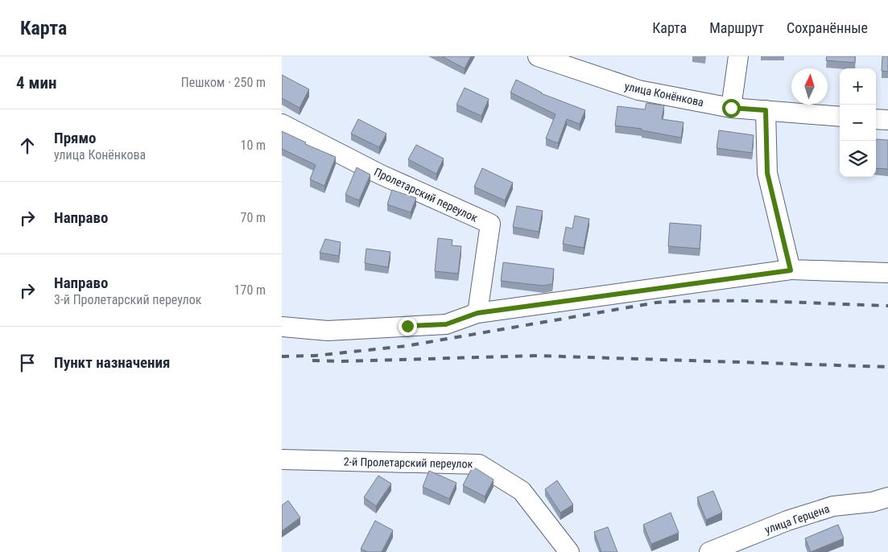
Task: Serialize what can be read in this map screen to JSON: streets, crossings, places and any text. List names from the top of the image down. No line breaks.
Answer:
{"streets":{"street":["улица Конёнкова","Пролетарский переулок","2-й Пролетарский переулок","улица Герцена"]},"north":"top","page":{"header":"Карта","nav":["Карта","Маршрут","Сохранённые"],"heading":["4 мин","Пешком · 250 m"],"map_buttons":["+","−"],"list":[["Прямо","улица Конёнкова","10 m"],["Направо","70 m"],["Направо","3-й Пролетарский переулок","170 m"],"Пункт назначения"]}}
